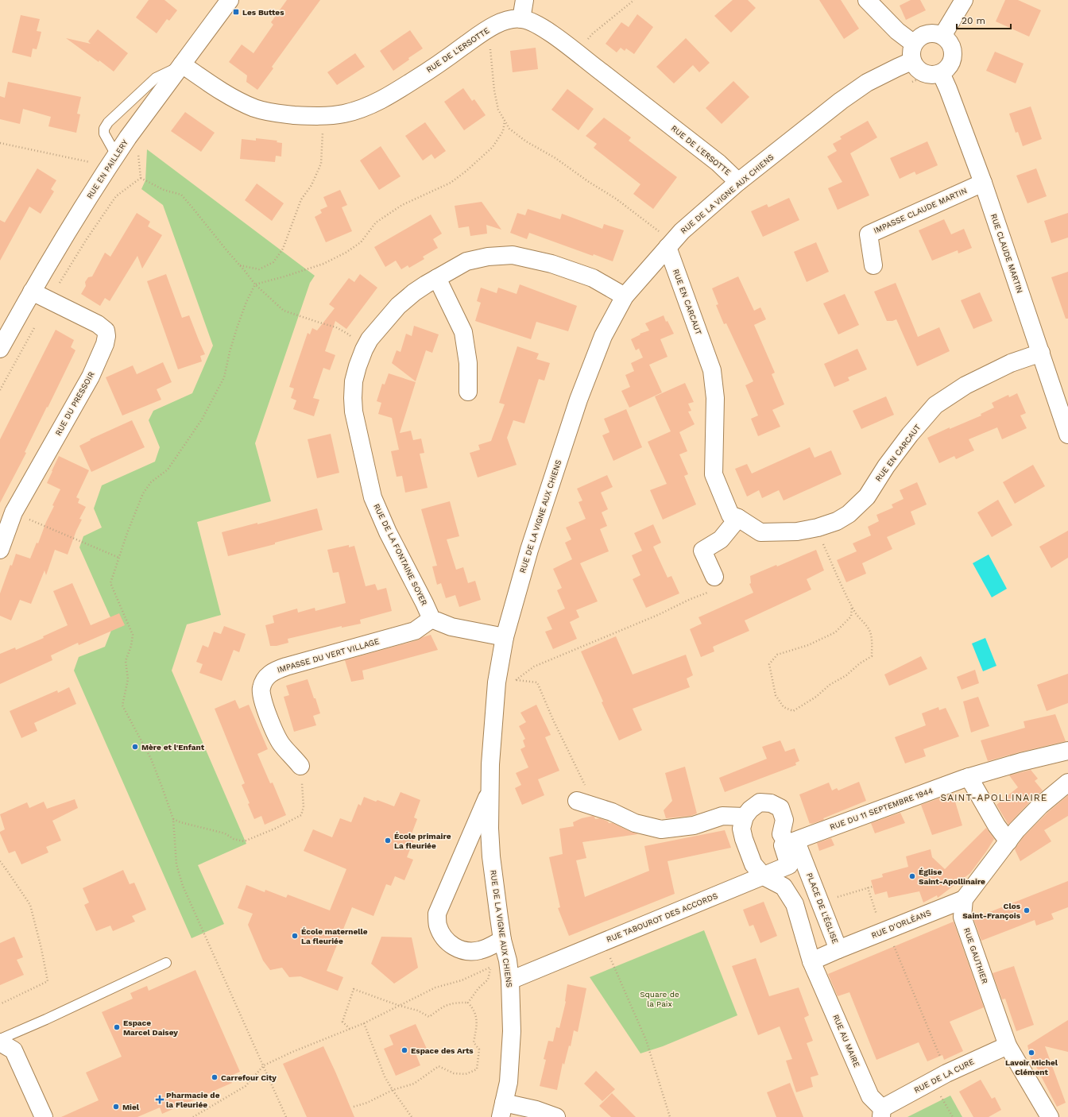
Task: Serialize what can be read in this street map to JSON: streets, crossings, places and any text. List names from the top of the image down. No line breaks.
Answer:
{"streets":{"street":["RUE DE L'ERSOTTE","RUE EN PAILLERY","RUE DE LA VIGNE AUX CHIENS","IMPASSE CLAUDE MARTIN","RUE CLAUDE MARTIN","RUE EN CARCAUT","RUE DU PRESSOIR","RUE DE LA FONTAINE SOYER","IMPASSE DU VERT VILLAGE","RUE DU 11 SEPTEMBRE 1944","PLACE DE L'ÉGLISE","RUE TABOUROT DES ACCORDS","RUE D'ORLÉANS","RUE GAUTHIER","RUE AU MAIRE","RUE DE LA CURE"]},"crossings":[["RUE DE L'ERSOTTE","RUE EN PAILLERY"],["RUE DE L'ERSOTTE","RUE DE LA VIGNE AUX CHIENS"],["RUE EN PAILLERY","RUE DU PRESSOIR"],["RUE DE LA VIGNE AUX CHIENS","RUE CLAUDE MARTIN"],["RUE DE LA VIGNE AUX CHIENS","RUE EN CARCAUT"],["RUE DE LA VIGNE AUX CHIENS","RUE DE LA FONTAINE SOYER"],["RUE DE LA VIGNE AUX CHIENS","RUE TABOUROT DES ACCORDS"],["IMPASSE CLAUDE MARTIN","RUE CLAUDE MARTIN"],["RUE CLAUDE MARTIN","RUE EN CARCAUT"],["RUE DE LA FONTAINE SOYER","IMPASSE DU VERT VILLAGE"],["RUE DU 11 SEPTEMBRE 1944","PLACE DE L'ÉGLISE"],["RUE DU 11 SEPTEMBRE 1944","RUE TABOUROT DES ACCORDS"],["PLACE DE L'ÉGLISE","RUE TABOUROT DES ACCORDS"],["PLACE DE L'ÉGLISE","RUE D'ORLÉANS"],["PLACE DE L'ÉGLISE","RUE AU MAIRE"],["RUE D'ORLÉANS","RUE GAUTHIER"],["RUE GAUTHIER","RUE DE LA CURE"],["RUE AU MAIRE","RUE DE LA CURE"]],"districts":["SAINT-APOLLINAIRE"],"parks":["Square de la Paix"],"places":{"transit":["Les Buttes"],"other":["Mère et l'Enfant","École primaire La fleuriée","Église Saint-Apollinaire","Clos Saint-François","École maternelle La fleuriée","Espace Marcel Daisey","Espace des Arts","Lavoir Michel Clément","Carrefour City","Miel"],"health":["Pharmacie de la Fleuriée"]},"scale_bar":"20 m"}
